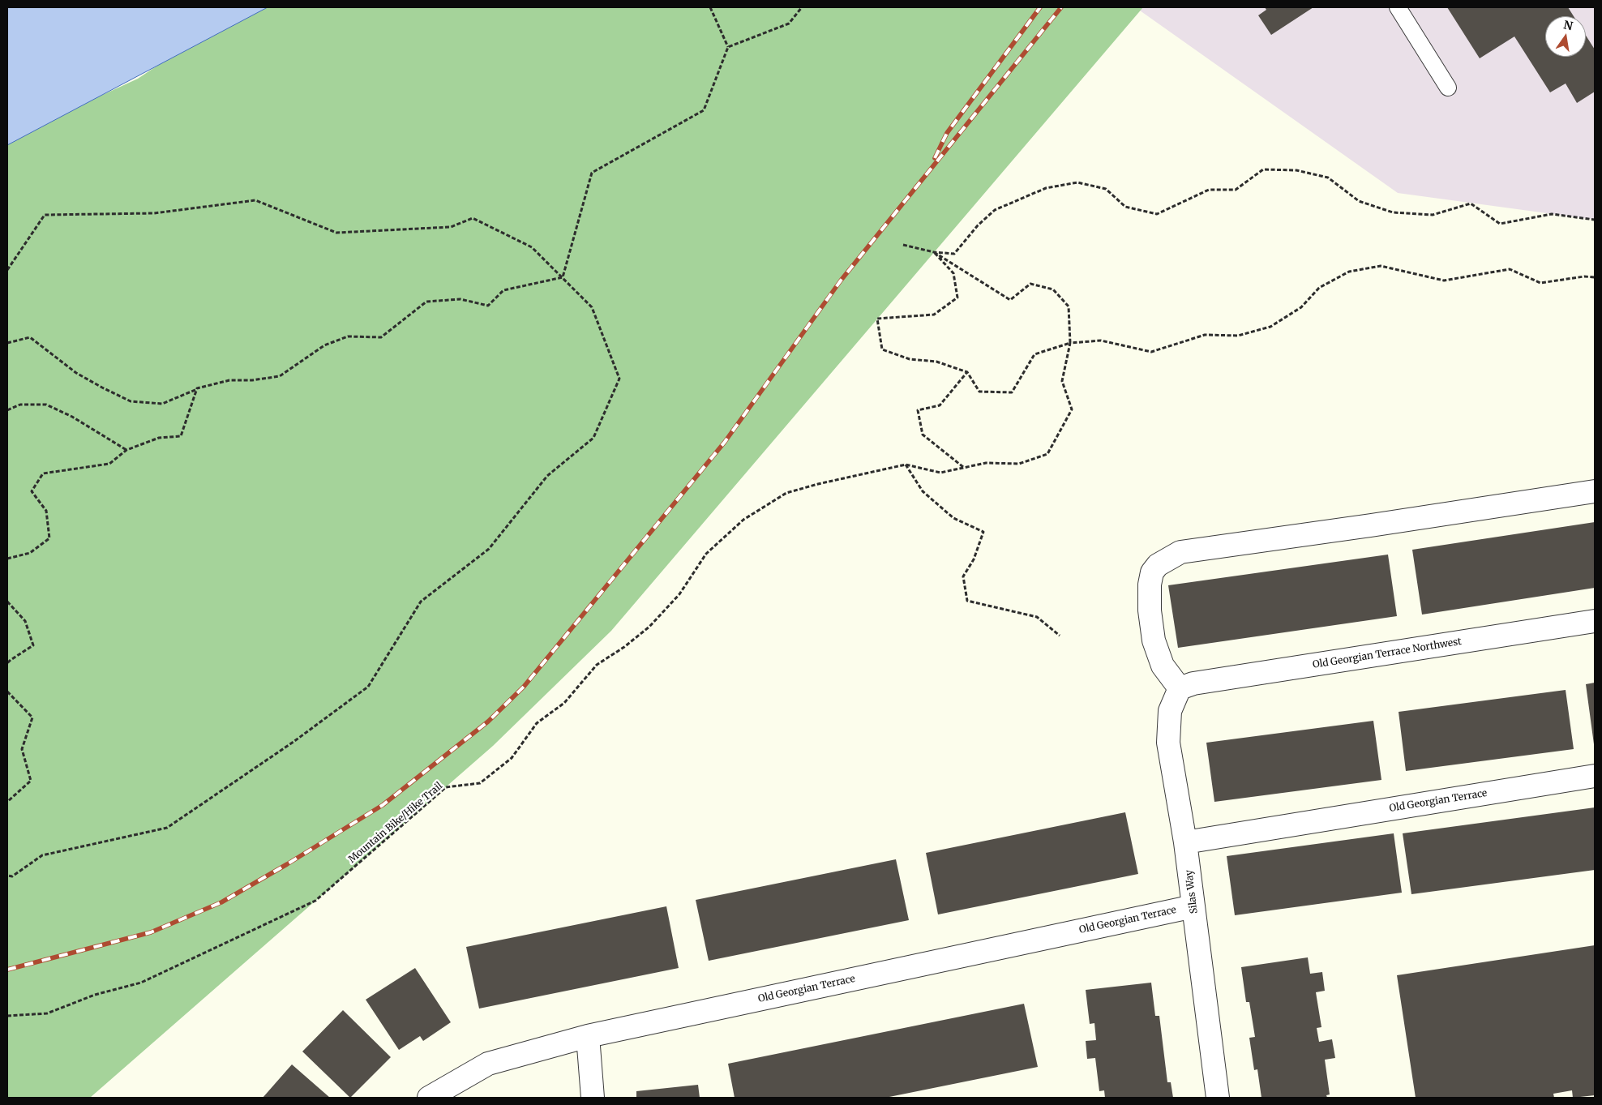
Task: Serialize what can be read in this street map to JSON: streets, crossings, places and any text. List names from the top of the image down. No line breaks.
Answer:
{"streets":{"street":["Old Georgian Terrace Northwest","Old Georgian Terrace","Silas Way"],"path":["Mountain Bike/Hike Trail"]},"crossings":[["Old Georgian Terrace Northwest","Silas Way"],["Old Georgian Terrace","Silas Way"]],"north":"top"}
